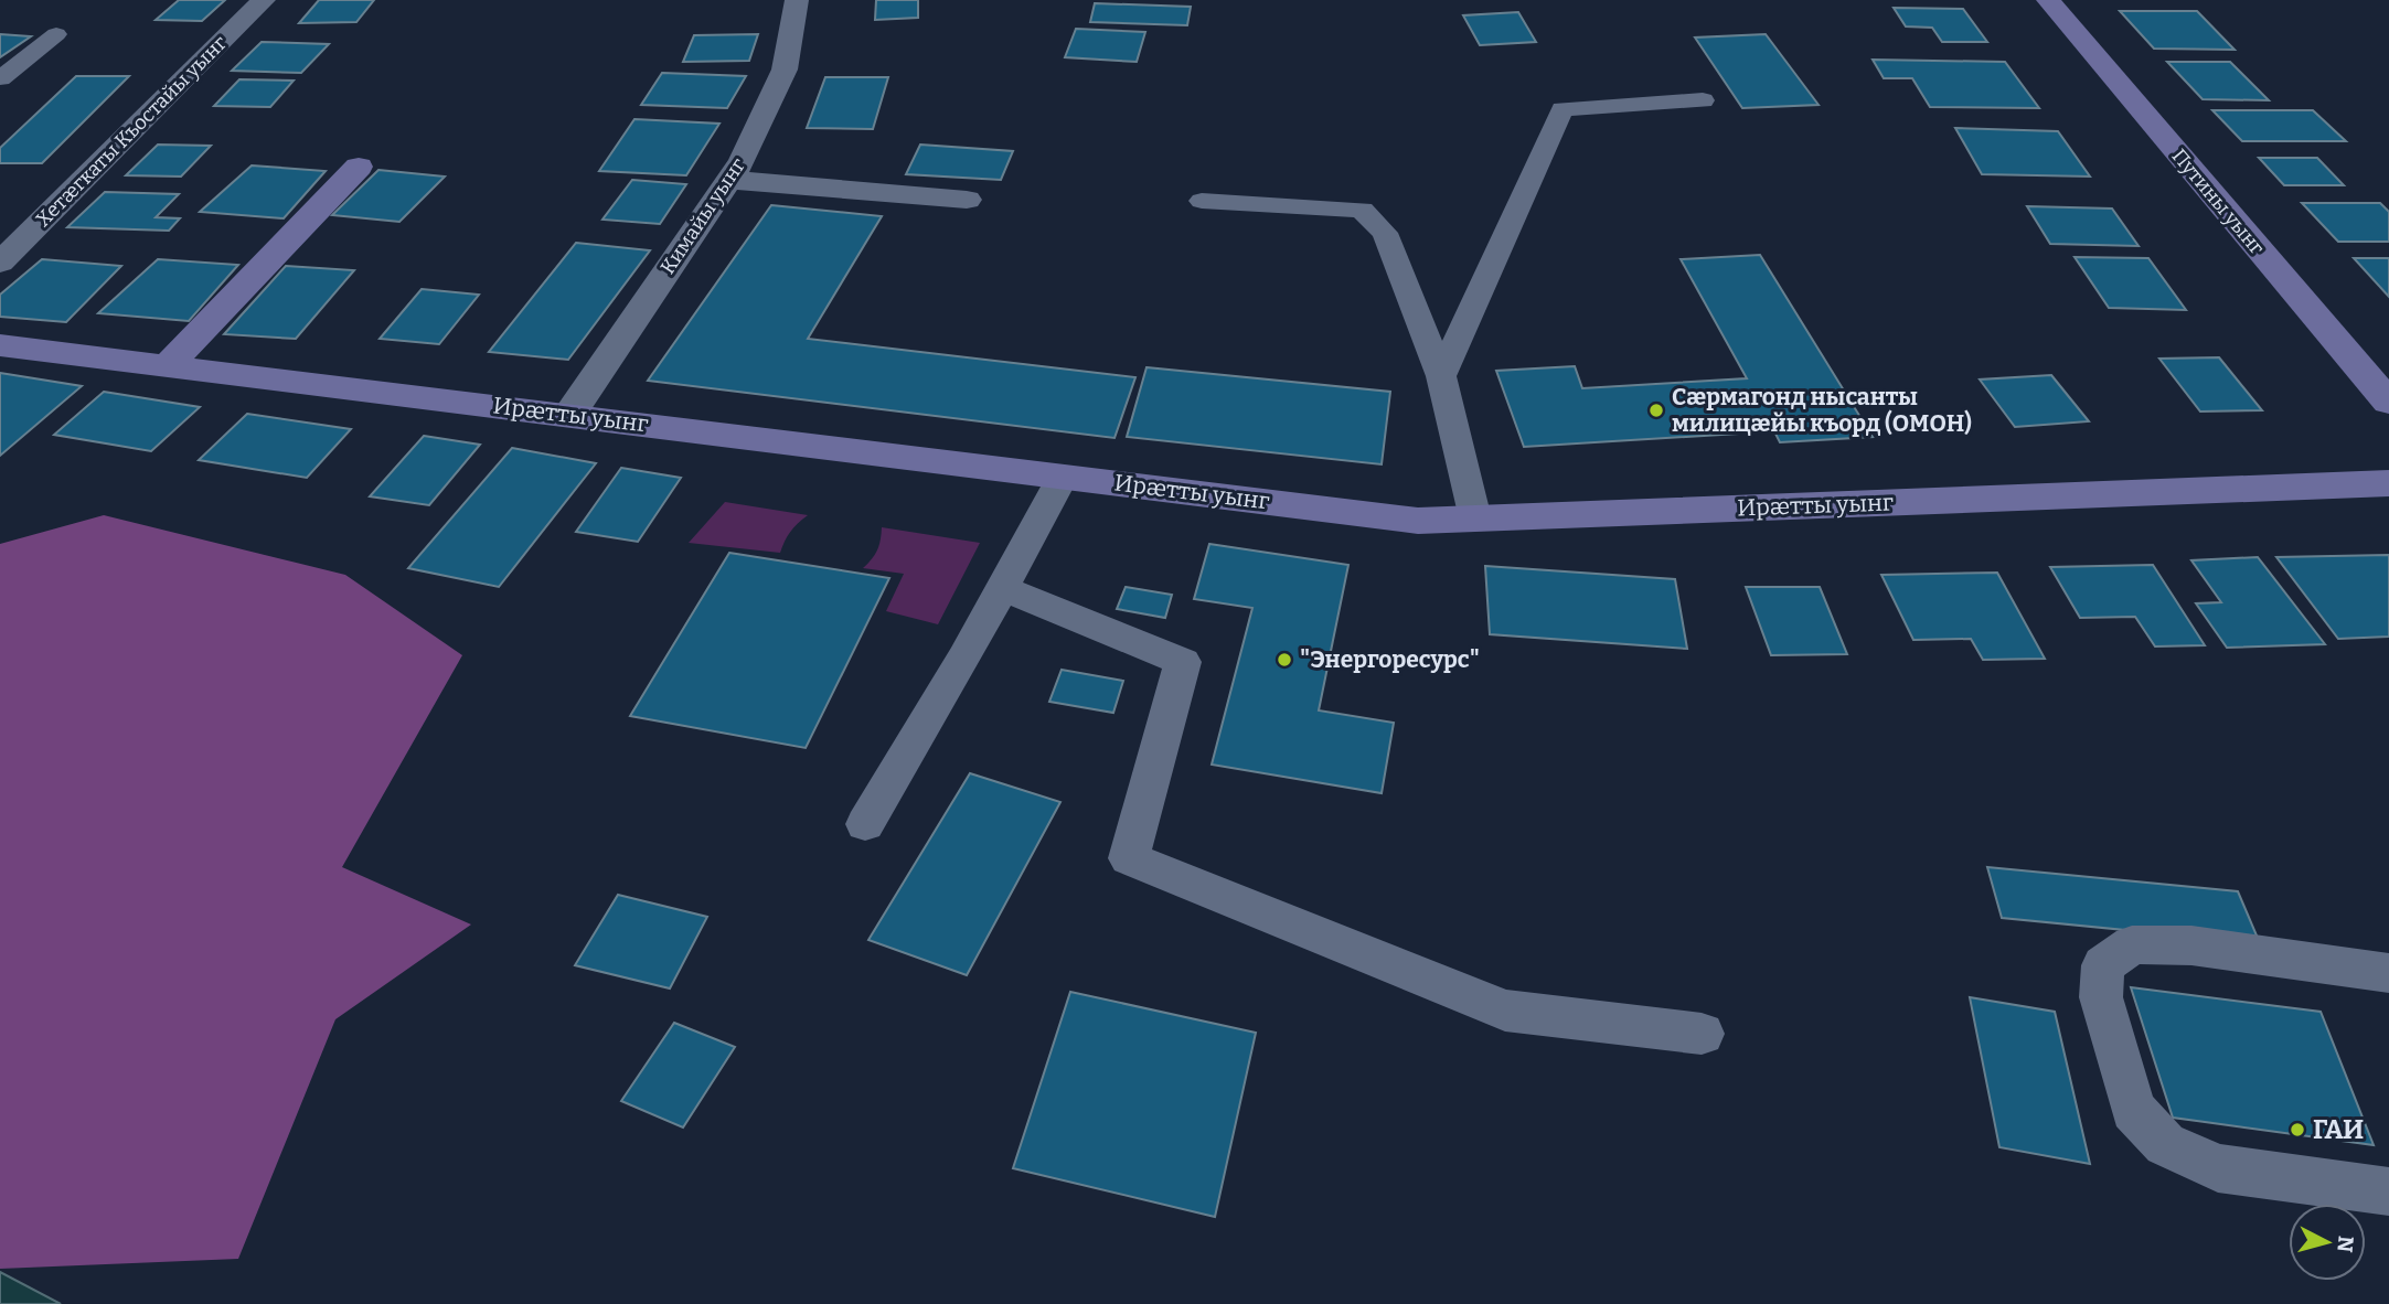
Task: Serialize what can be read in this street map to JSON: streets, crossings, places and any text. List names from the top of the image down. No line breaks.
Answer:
{"streets":{"street":["Хетæгкаты Къостайы уынг","Путины уынг","Кимайы уынг","Ирæтты уынг"]},"crossings":[["Кимайы уынг","Ирæтты уынг"]],"places":["Сæрмагонд нысанты милицæйы къорд (ОМОН)","\"Энергоресурс\"","ГАИ"],"north":"right"}
